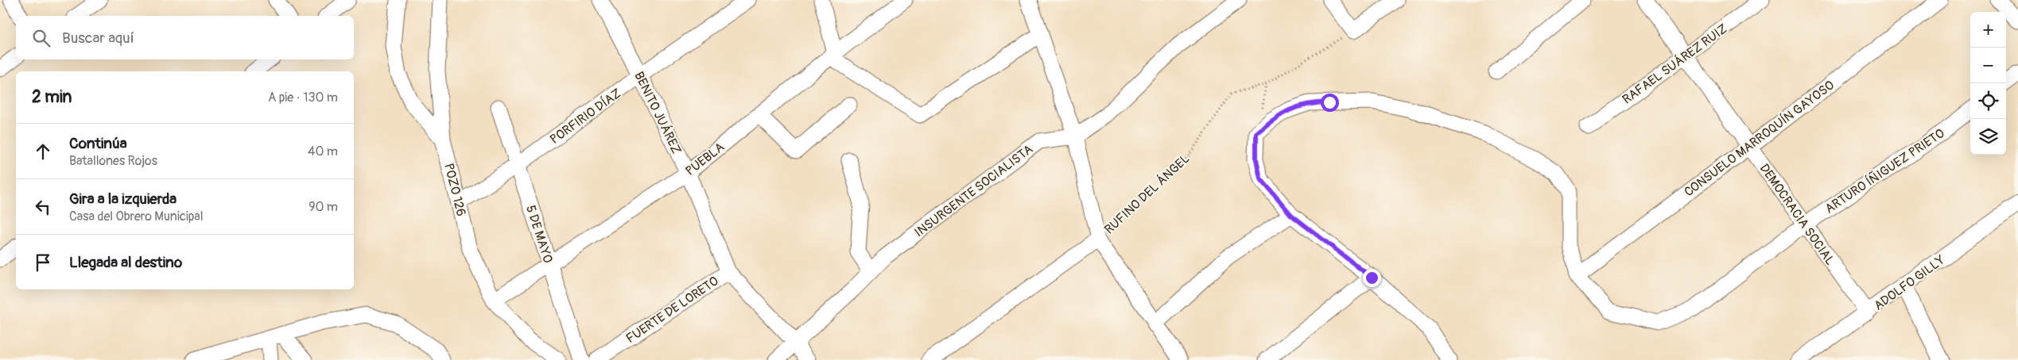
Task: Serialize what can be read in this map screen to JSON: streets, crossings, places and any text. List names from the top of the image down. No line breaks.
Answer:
{"streets":{"street":["RAFAEL SUÁREZ RUIZ","BENITO JUÁREZ","PORFIRIO DÍAZ","CONSUELO MARROQUÍN GAYOSO","PUEBLA","ARTURO ÍÑIGUEZ PRIETO","POZO 126","INSURGENTE SOCIALISTA","RUFINO DEL ÁNGEL","DEMOCRACIA SOCIAL","5 DE MAYO","ADOLFO GILLY","FUERTE DE LORETO"]},"crossings":[["RAFAEL SUÁREZ RUIZ","DEMOCRACIA SOCIAL"],["BENITO JUÁREZ","PORFIRIO DÍAZ"],["BENITO JUÁREZ","PUEBLA"],["BENITO JUÁREZ","INSURGENTE SOCIALISTA"],["BENITO JUÁREZ","FUERTE DE LORETO"],["PORFIRIO DÍAZ","POZO 126"],["PORFIRIO DÍAZ","5 DE MAYO"],["CONSUELO MARROQUÍN GAYOSO","ARTURO ÍÑIGUEZ PRIETO"],["CONSUELO MARROQUÍN GAYOSO","DEMOCRACIA SOCIAL"],["PUEBLA","POZO 126"],["PUEBLA","5 DE MAYO"],["ARTURO ÍÑIGUEZ PRIETO","DEMOCRACIA SOCIAL"],["DEMOCRACIA SOCIAL","ADOLFO GILLY"]],"page":{"map_buttons":["+","−"],"search":"Buscar aquí","heading":["2 min","A pie · 130 m"],"list":[["Continúa","Batallones Rojos","40 m"],["Gira a la izquierda","Casa del Obrero Municipal","90 m"],"Llegada al destino"]}}
